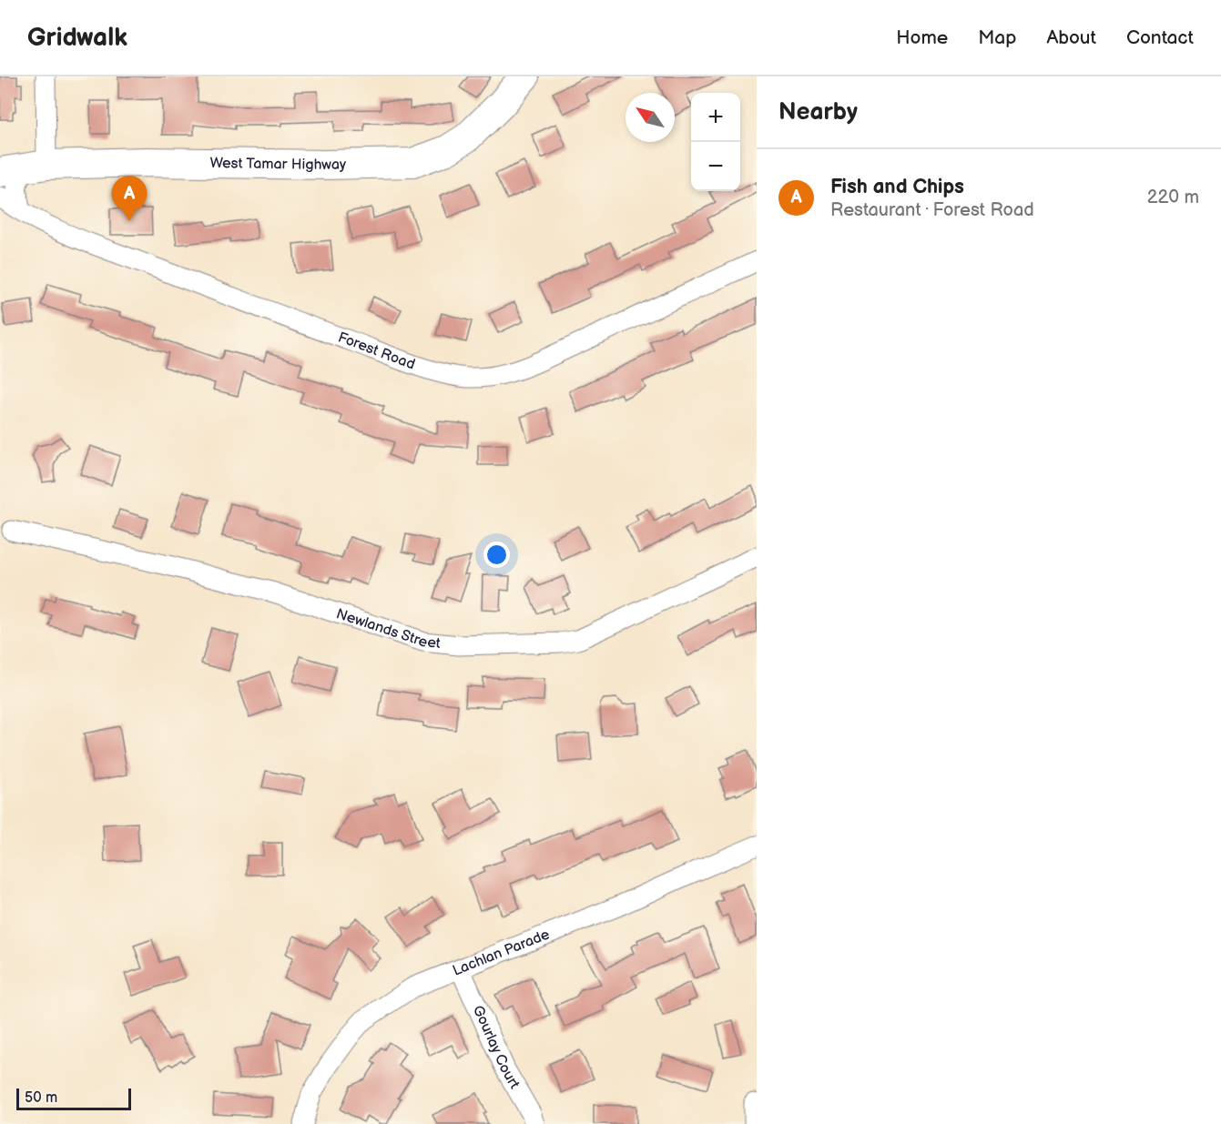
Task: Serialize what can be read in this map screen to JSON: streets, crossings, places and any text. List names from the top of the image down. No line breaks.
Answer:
{"streets":{"highway":["West Tamar Highway"],"street":["Forest Road","Newlands Street","Lachlan Parade","Gourlay Court"]},"crossings":[["Lachlan Parade","Gourlay Court"]],"scale_bar":"50 m","north":"top left","page":{"header":"Gridwalk","nav":["Home","Map","About","Contact"],"heading":"Nearby","map_buttons":["+","−"],"list":[{"mark":"A","name":"Fish and Chips","note":"Restaurant · Forest Road","value":"220 m"}],"pins":"A","scale":"50 m"}}
